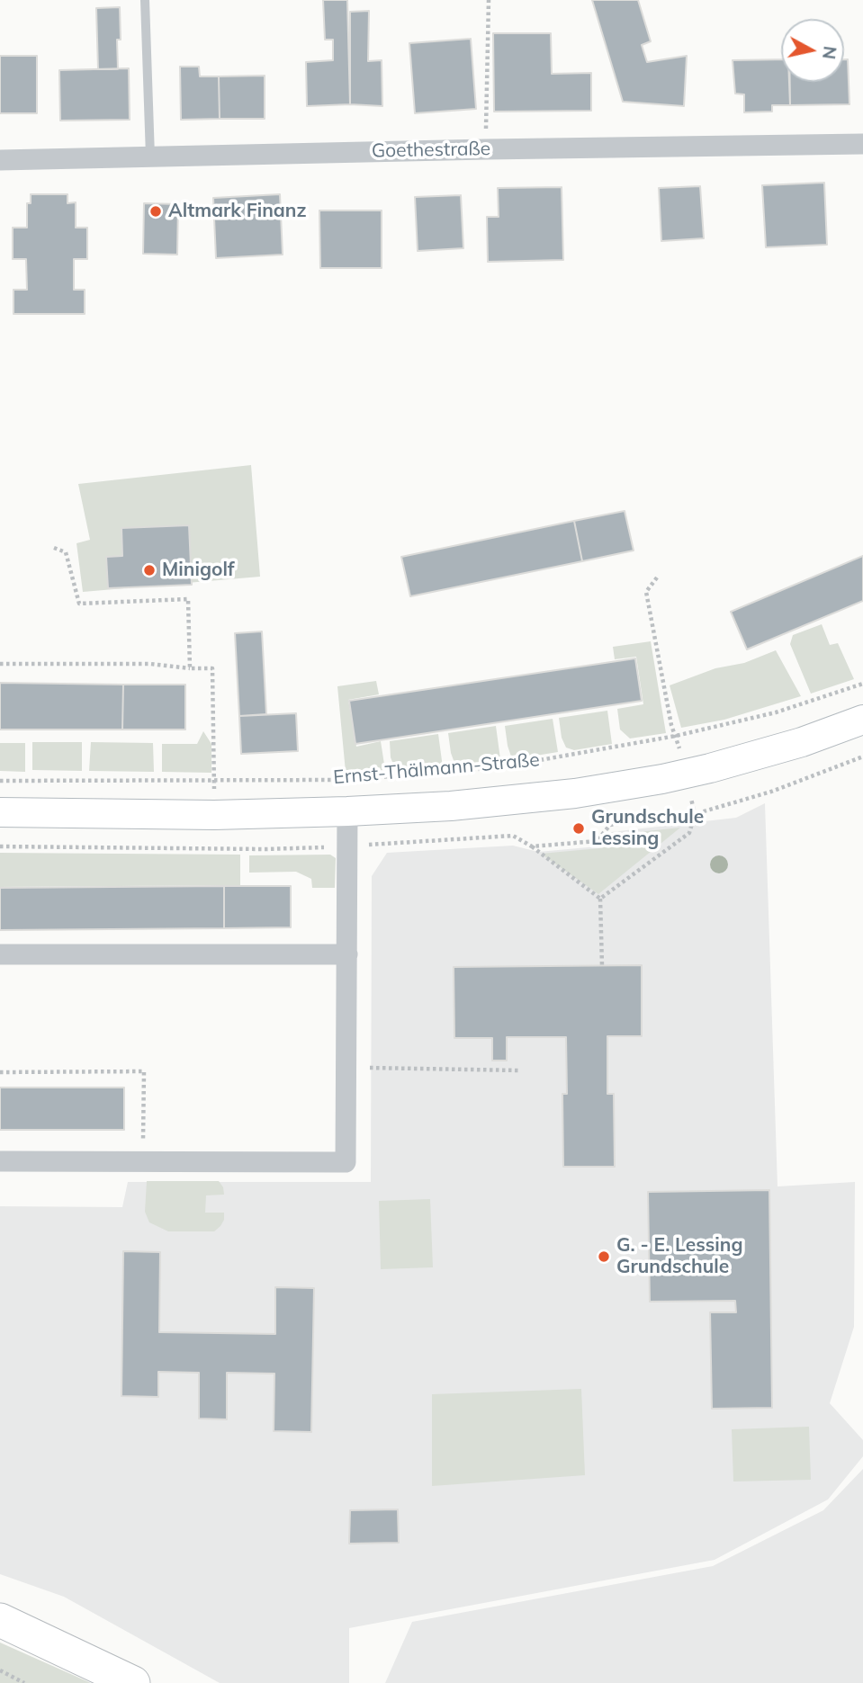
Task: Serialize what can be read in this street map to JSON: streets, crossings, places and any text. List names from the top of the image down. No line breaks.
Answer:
{"streets":{"main road":["Ernst-Thälmann-Straße"],"street":["Goethestraße"]},"places":["Altmark Finanz","Minigolf","Grundschule Lessing","G. - E. Lessing Grundschule"],"north":"right"}
